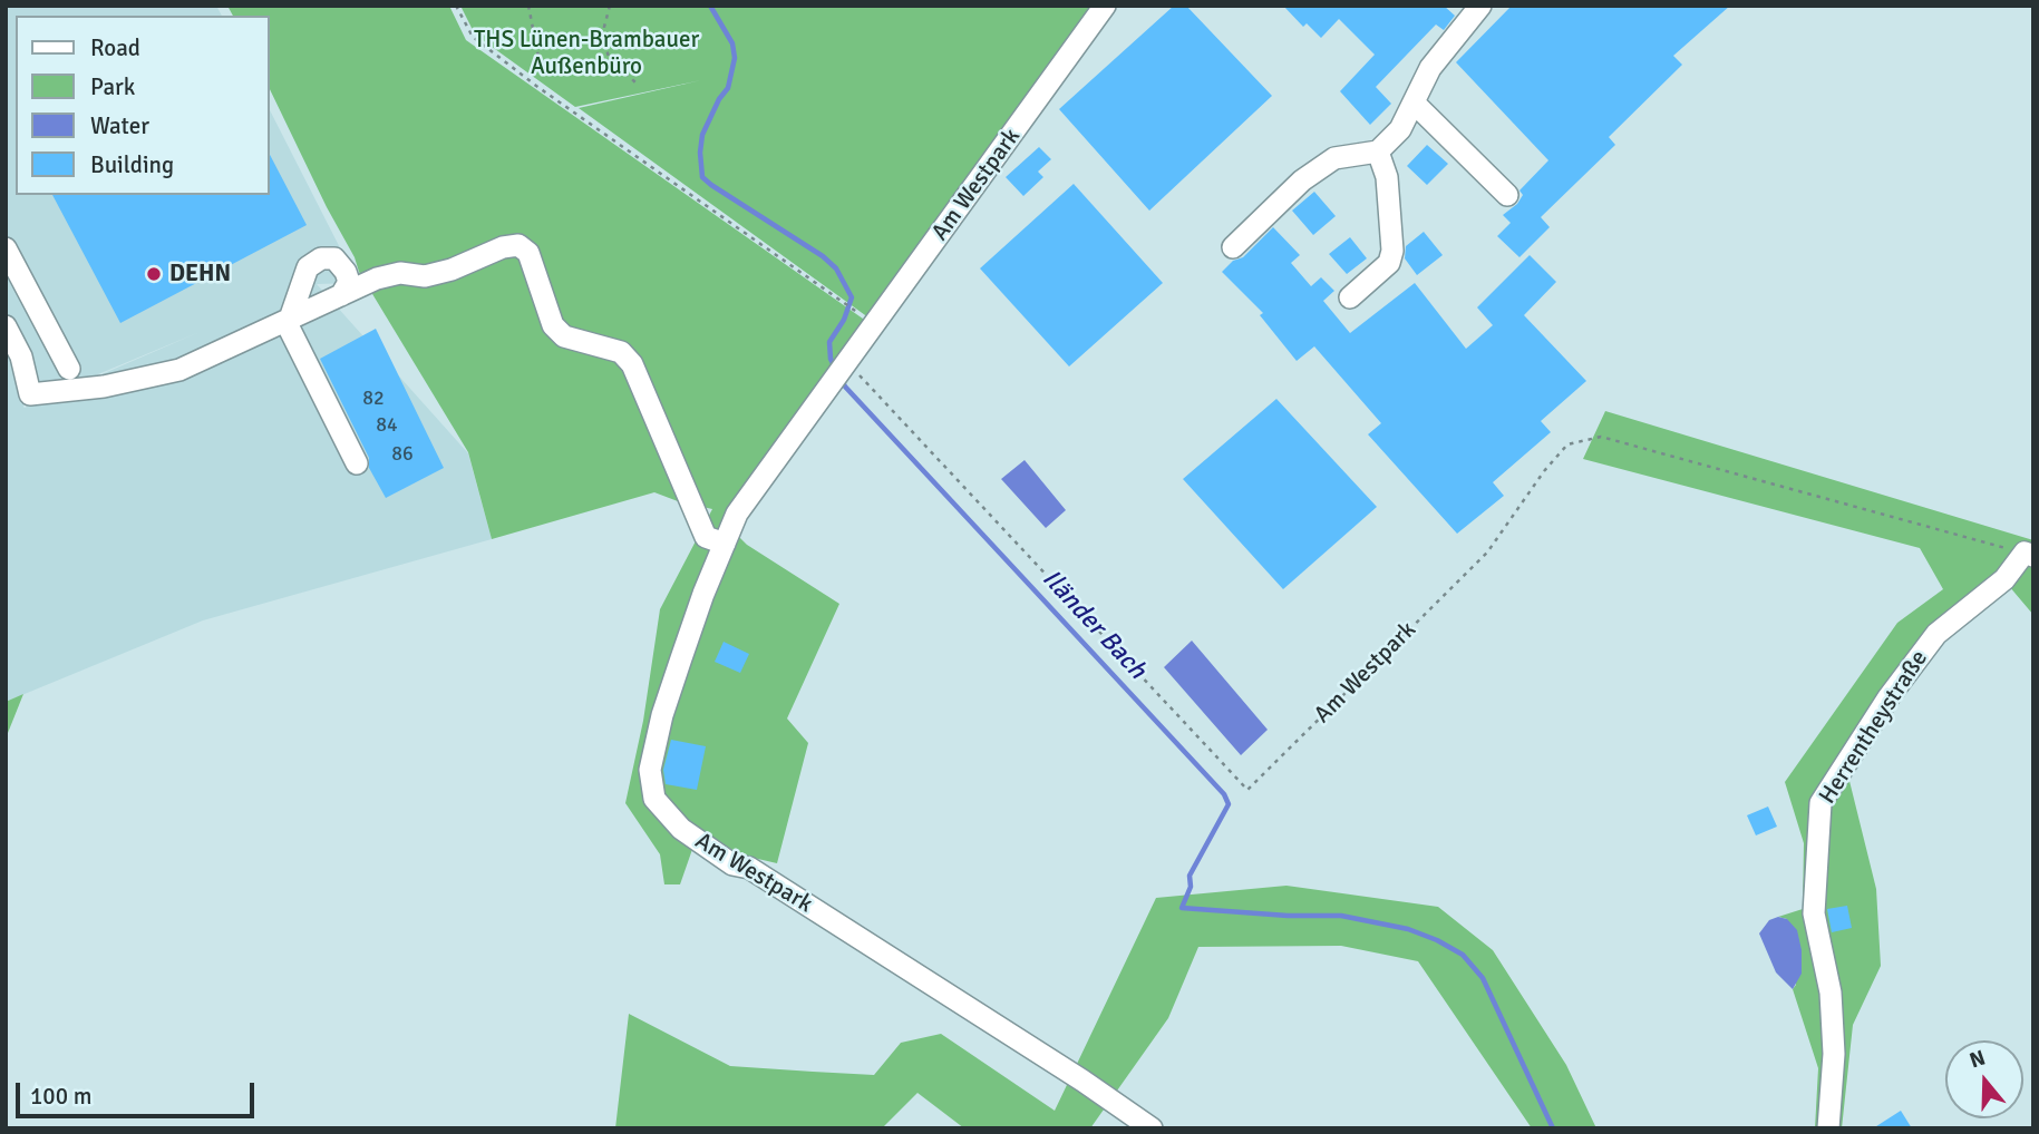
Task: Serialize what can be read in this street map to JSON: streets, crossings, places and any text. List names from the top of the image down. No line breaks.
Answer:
{"streets":{"street":["Am Westpark","Herrentheystraße"]},"crossings":[["Am Westpark","Herrentheystraße"]],"water":["Iländer Bach"],"parks":["THS Lünen-Brambauer Außenbüro"],"places":["DEHN"],"house_numbers":["82","84","86"],"legend":["Road","Park","Water","Building"],"scale_bar":"100 m","north":"top"}
